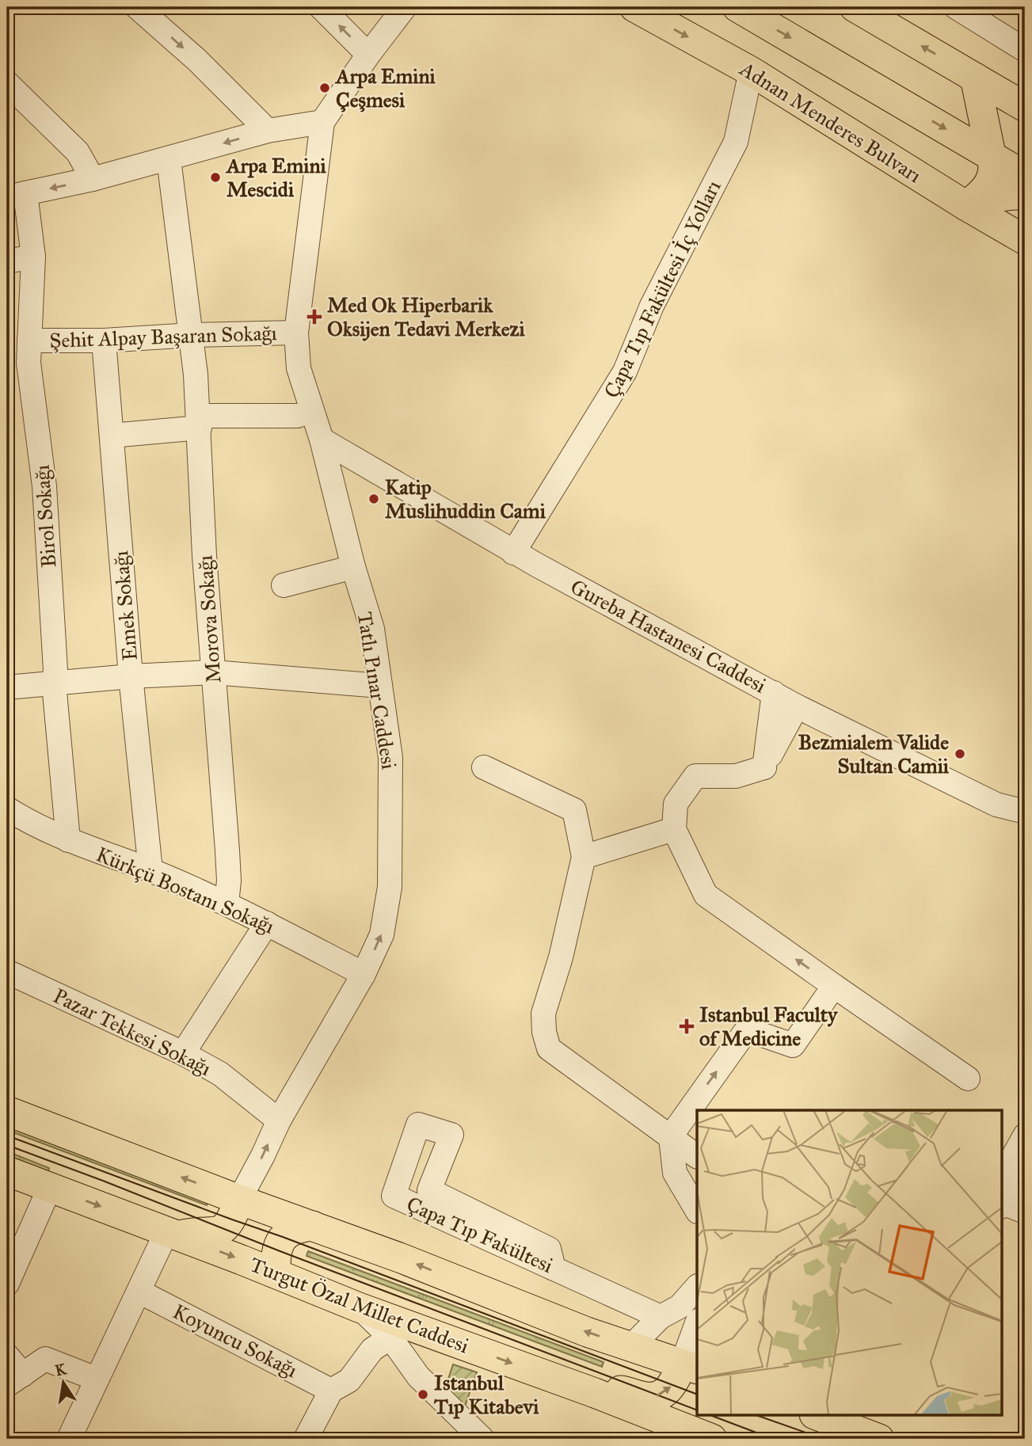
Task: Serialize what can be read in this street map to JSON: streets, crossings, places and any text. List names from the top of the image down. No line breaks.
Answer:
{"streets":{"main road":["Adnan Menderes Bulvarı","Turgut Özal Millet Caddesi"],"street":["Çapa Tıp Fakültesi İç Yolları","Şehit Alpay Başaran Sokağı","Birol Sokağı","Emek Sokağı","Morova Sokağı","Gureba Hastanesi Caddesi","Tatlı Pınar Caddesi","Kürkçü Bostanı Sokağı","Pazar Tekkesi Sokağı","Çapa Tıp Fakültesi","Koyuncu Sokağı"]},"crossings":[["Adnan Menderes Bulvarı","Çapa Tıp Fakültesi İç Yolları"],["Çapa Tıp Fakültesi İç Yolları","Gureba Hastanesi Caddesi"],["Şehit Alpay Başaran Sokağı","Birol Sokağı"],["Şehit Alpay Başaran Sokağı","Emek Sokağı"],["Şehit Alpay Başaran Sokağı","Morova Sokağı"],["Şehit Alpay Başaran Sokağı","Tatlı Pınar Caddesi"],["Birol Sokağı","Kürkçü Bostanı Sokağı"],["Emek Sokağı","Kürkçü Bostanı Sokağı"],["Morova Sokağı","Kürkçü Bostanı Sokağı"],["Gureba Hastanesi Caddesi","Tatlı Pınar Caddesi"],["Tatlı Pınar Caddesi","Kürkçü Bostanı Sokağı"],["Tatlı Pınar Caddesi","Pazar Tekkesi Sokağı"]],"places":{"other":["Arpa Emini Çeşmesi","Arpa Emini Mescidi","Katip Muslihuddin Cami","Bezmialem Valide Sultan Camii","Istanbul Tıp Kitabevi"],"health":["Med Ok Hiperbarik Oksijen Tedavi Merkezi","Istanbul Faculty of Medicine"]},"north":"top"}
